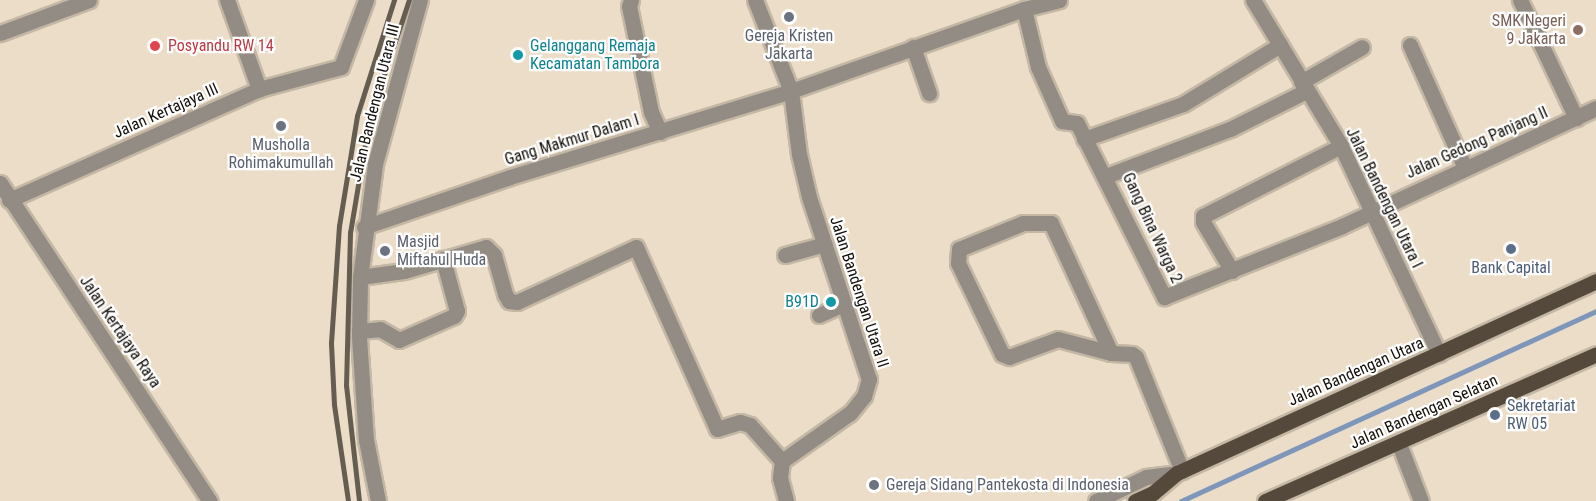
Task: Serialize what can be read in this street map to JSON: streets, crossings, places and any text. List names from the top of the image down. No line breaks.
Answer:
{"streets":{"main road":["Jalan Bandengan Utara","Jalan Bandengan Selatan"],"street":["Jalan Bandengan Utara III","Jalan Kertajaya III","Gang Makmur Dalam I","Jalan Gedong Panjang II","Jalan Bandengan Utara I","Gang Bina Warga 2","Jalan Bandengan Utara II","Jalan Kertajaya Raya"]},"crossings":[["Jalan Bandengan Utara III","Gang Makmur Dalam I"],["Jalan Kertajaya III","Jalan Kertajaya Raya"],["Gang Makmur Dalam I","Jalan Bandengan Utara II"],["Jalan Gedong Panjang II","Jalan Bandengan Utara I"],["Jalan Gedong Panjang II","Gang Bina Warga 2"],["Jalan Bandengan Utara I","Gang Bina Warga 2"],["Jalan Bandengan Utara I","Jalan Bandengan Utara"]],"places":["Gereja Kristen Jakarta","SMK Negeri 9 Jakarta","Posyandu RW 14","Gelanggang Remaja Kecamatan Tambora","Musholla Rohimakumullah","Bank Capital","Masjid Miftahul Huda","B91D","Sekretariat RW 05","Gereja Sidang Pantekosta di Indonesia"]}
